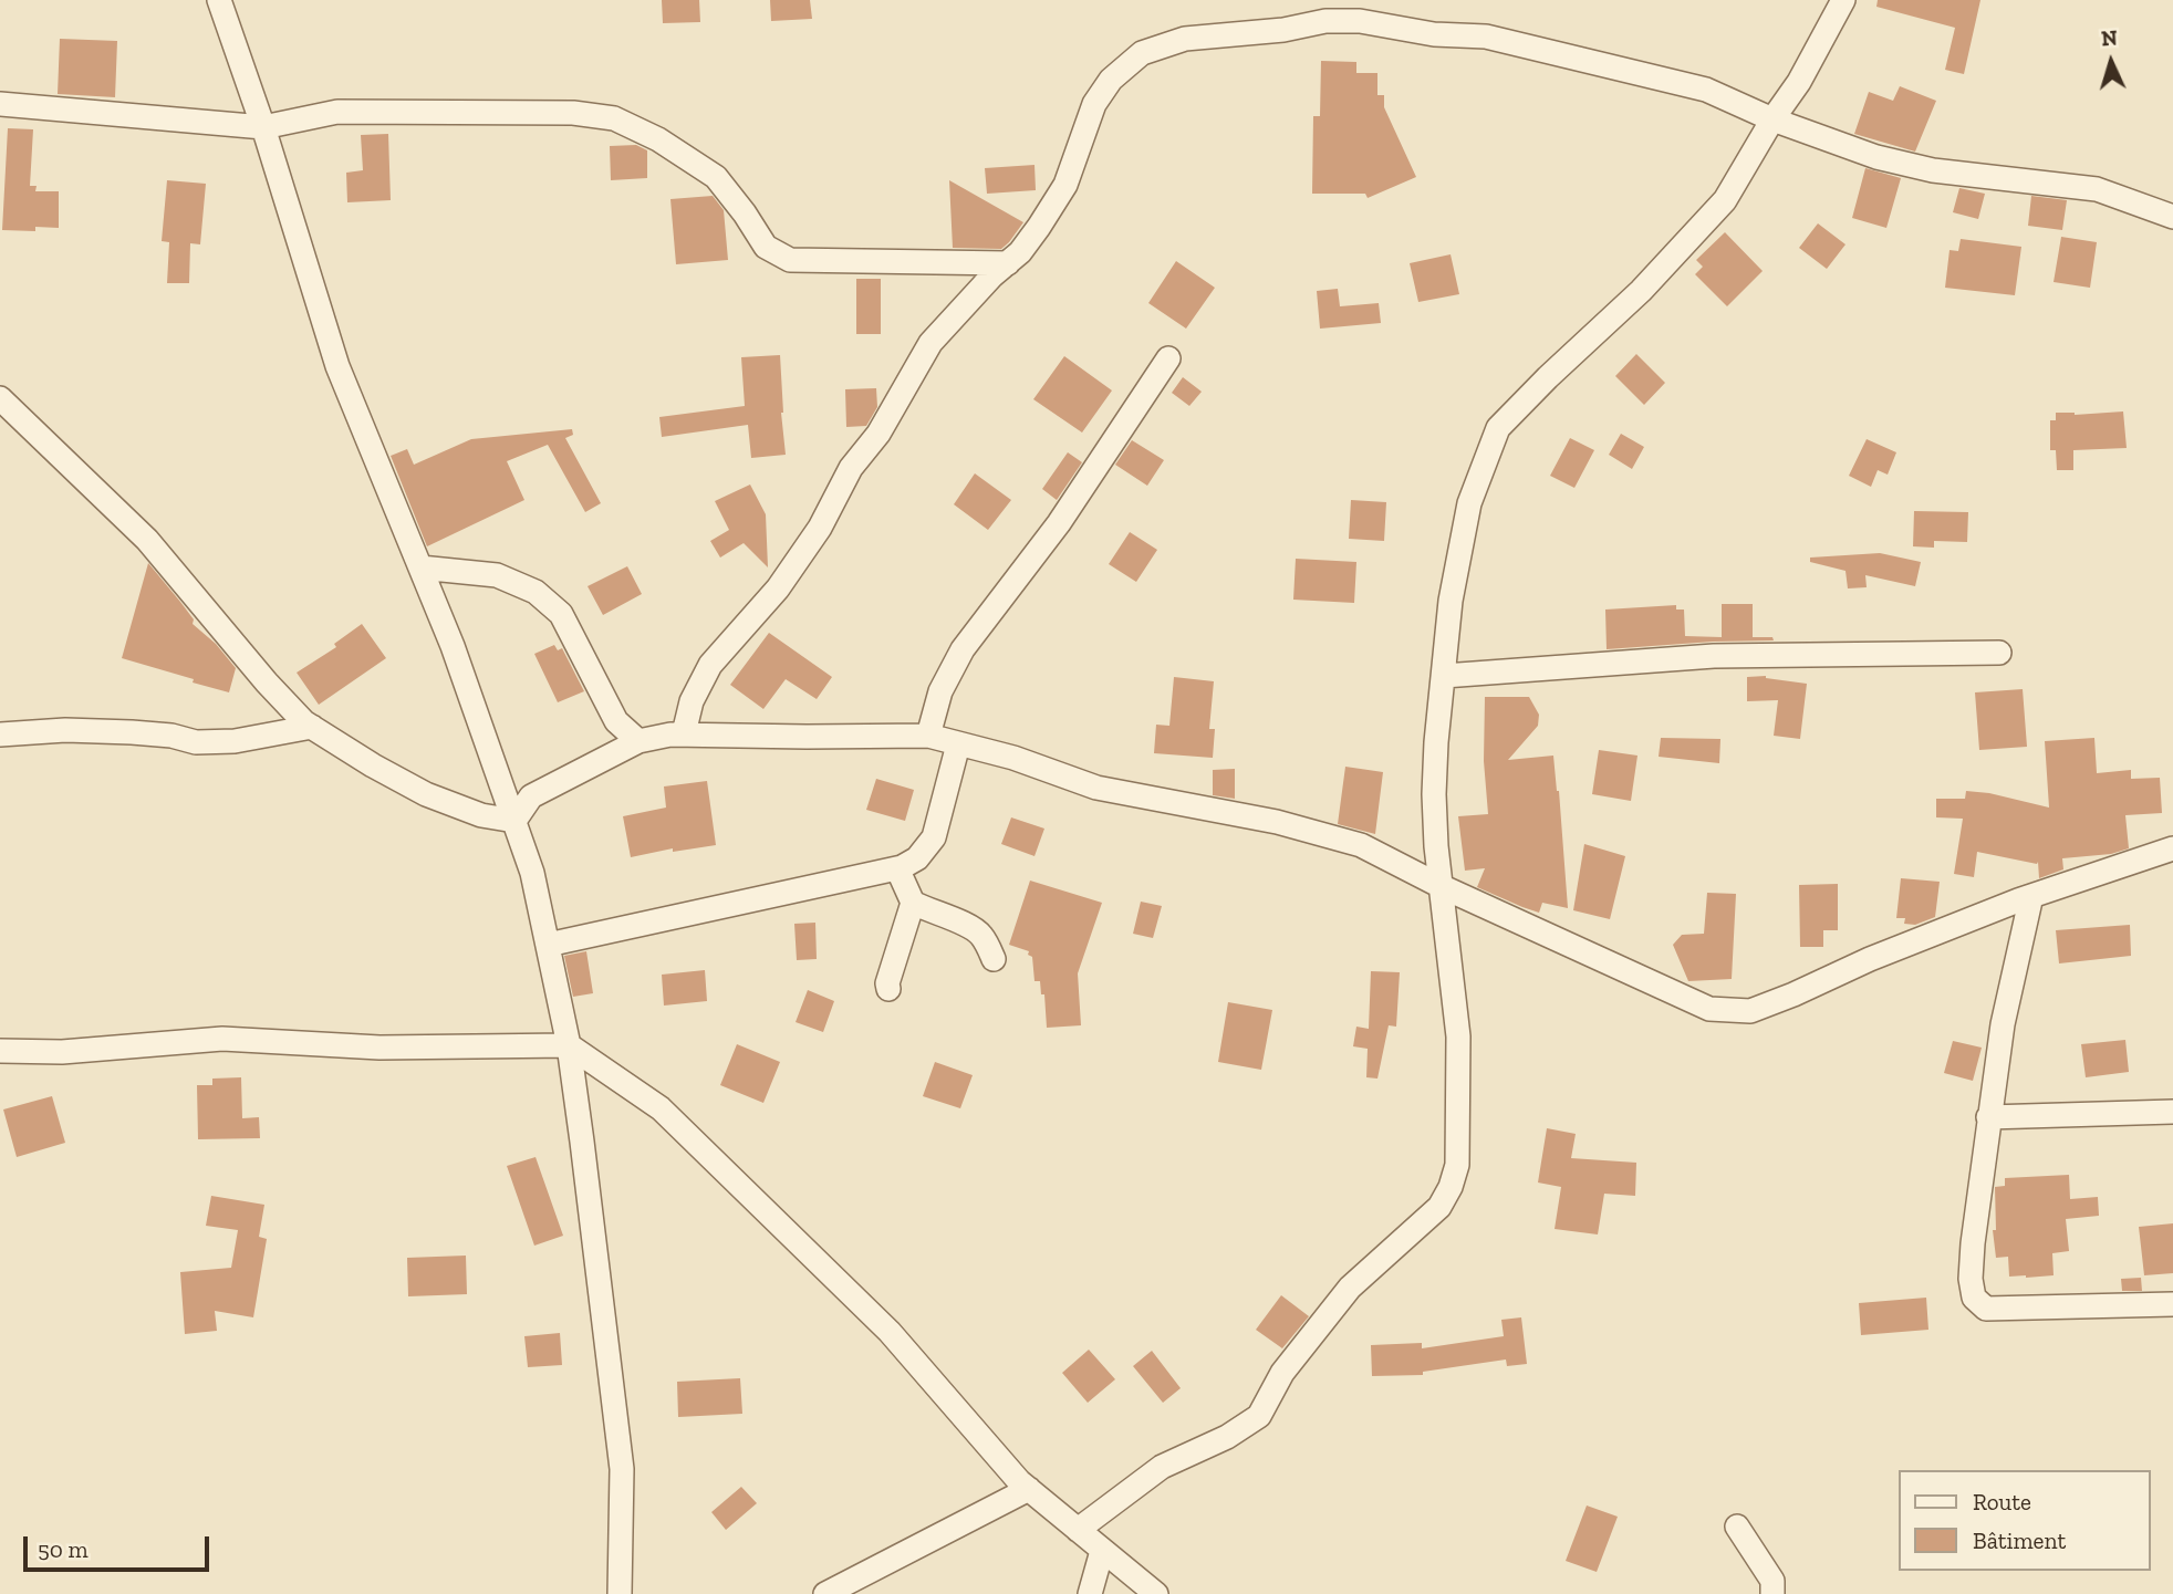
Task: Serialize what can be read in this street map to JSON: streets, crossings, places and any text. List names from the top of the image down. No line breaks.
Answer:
{"legend":["Route","Bâtiment"],"scale_bar":"50 m","north":"top"}
